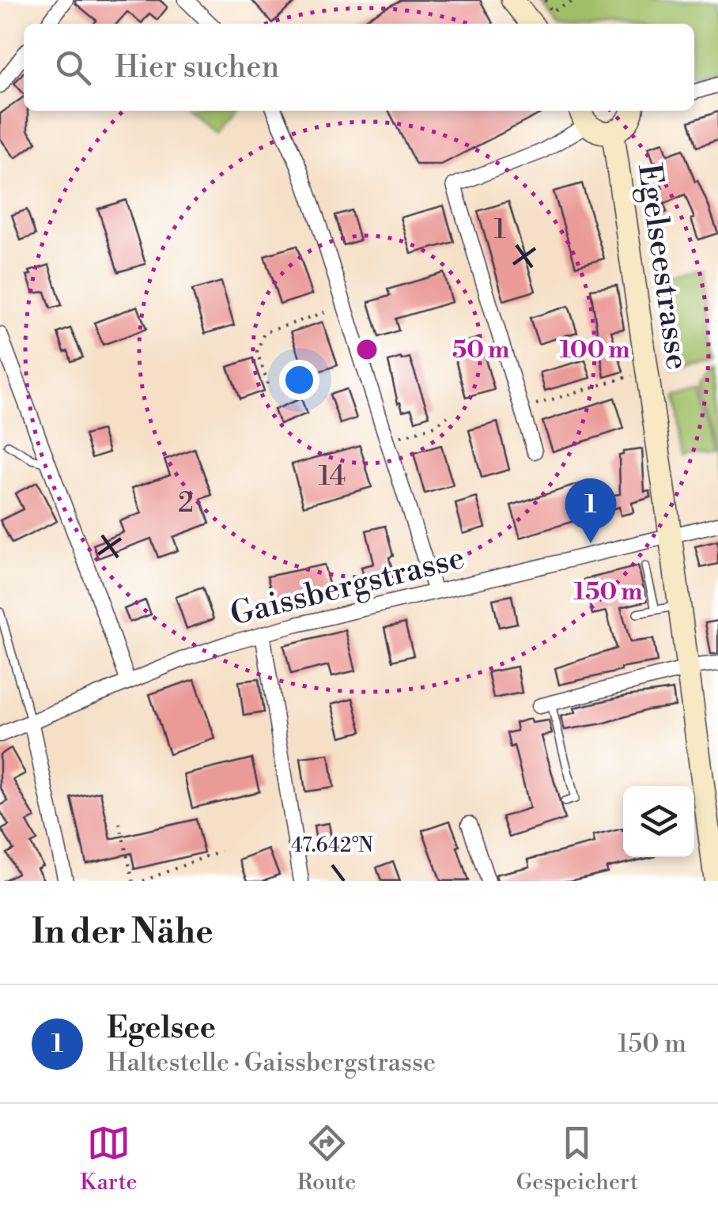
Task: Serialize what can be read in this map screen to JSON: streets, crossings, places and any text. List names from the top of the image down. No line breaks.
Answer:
{"streets":{"main road":["Egelseestrasse"],"street":["Gaissbergstrasse"]},"crossings":[["Egelseestrasse","Gaissbergstrasse"]],"house_numbers":["1","14","2"],"page":{"search":"Hier suchen","pins":"1","heading":"In der Nähe","list":[{"mark":"1","name":"Egelsee","note":"Haltestelle · Gaissbergstrasse","value":"150 m"}],"nav":["Karte","Route","Gespeichert"]},"coordinates":["47.642°N"],"rings":["50 m","100 m","150 m"]}
